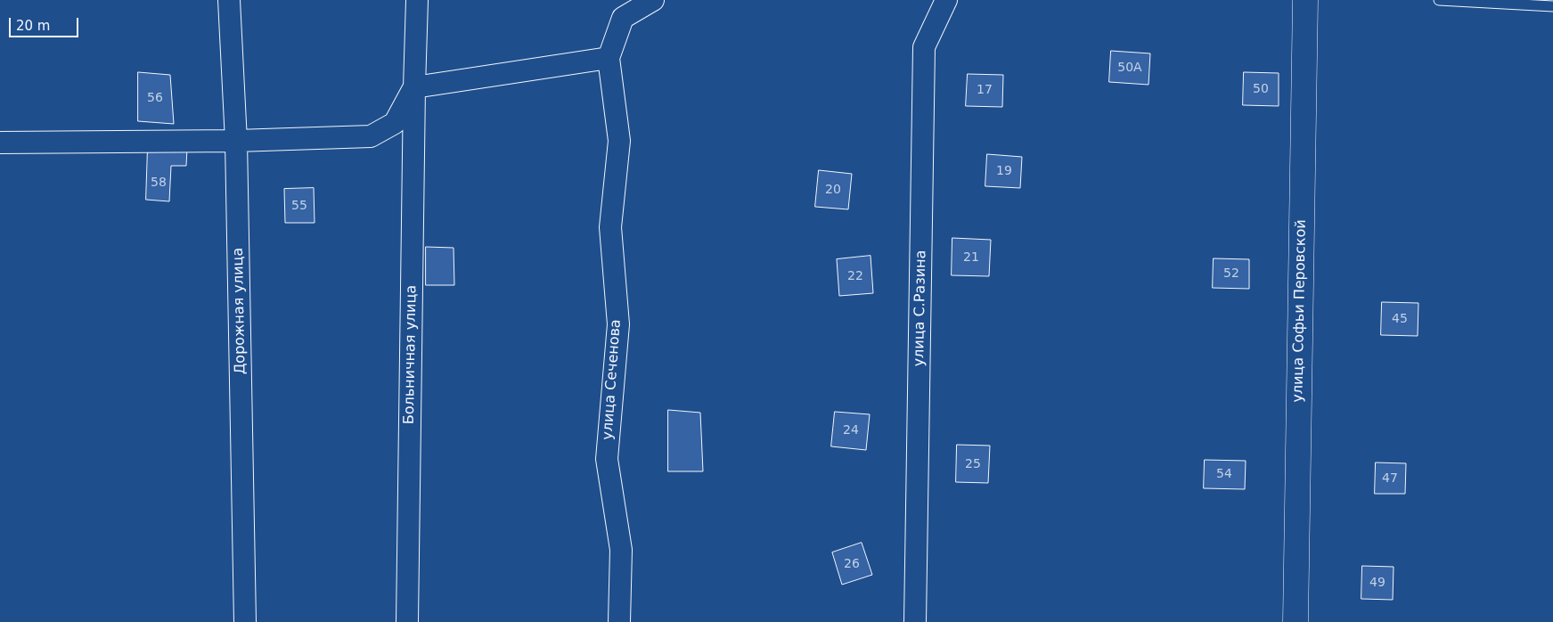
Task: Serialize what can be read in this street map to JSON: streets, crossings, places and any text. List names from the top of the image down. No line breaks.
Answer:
{"streets":{"main road":["улица Софьи Перовской"],"street":["улица С.Разина","Дорожная улица","Больничная улица","улица Сеченова"]},"house_numbers":["50А","50","17","56","19","58","20","55","21","52","22","45","24","25","54","47","26","49"],"scale_bar":"20 m"}
